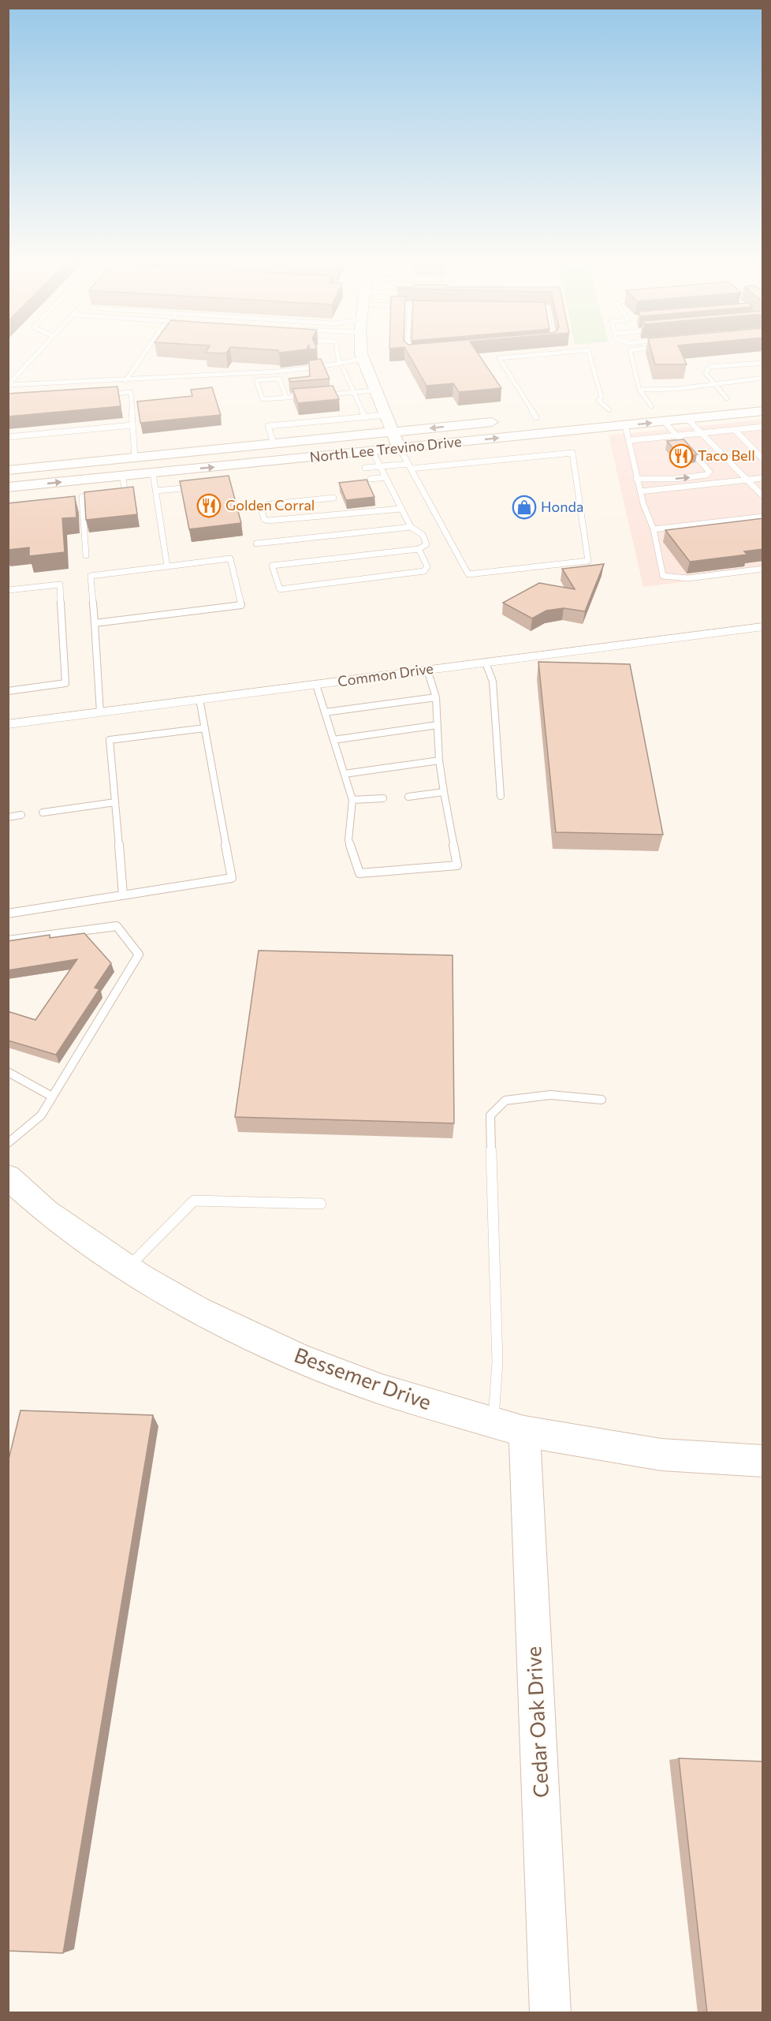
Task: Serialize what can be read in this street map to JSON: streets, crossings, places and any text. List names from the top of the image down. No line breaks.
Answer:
{"streets":{"main road":["North Lee Trevino Drive","Bessemer Drive","Cedar Oak Drive"],"street":["Common Drive"]},"crossings":[["Bessemer Drive","Cedar Oak Drive"]],"places":{"restaurant":["Taco Bell","Golden Corral"],"shop":["Honda"]}}
